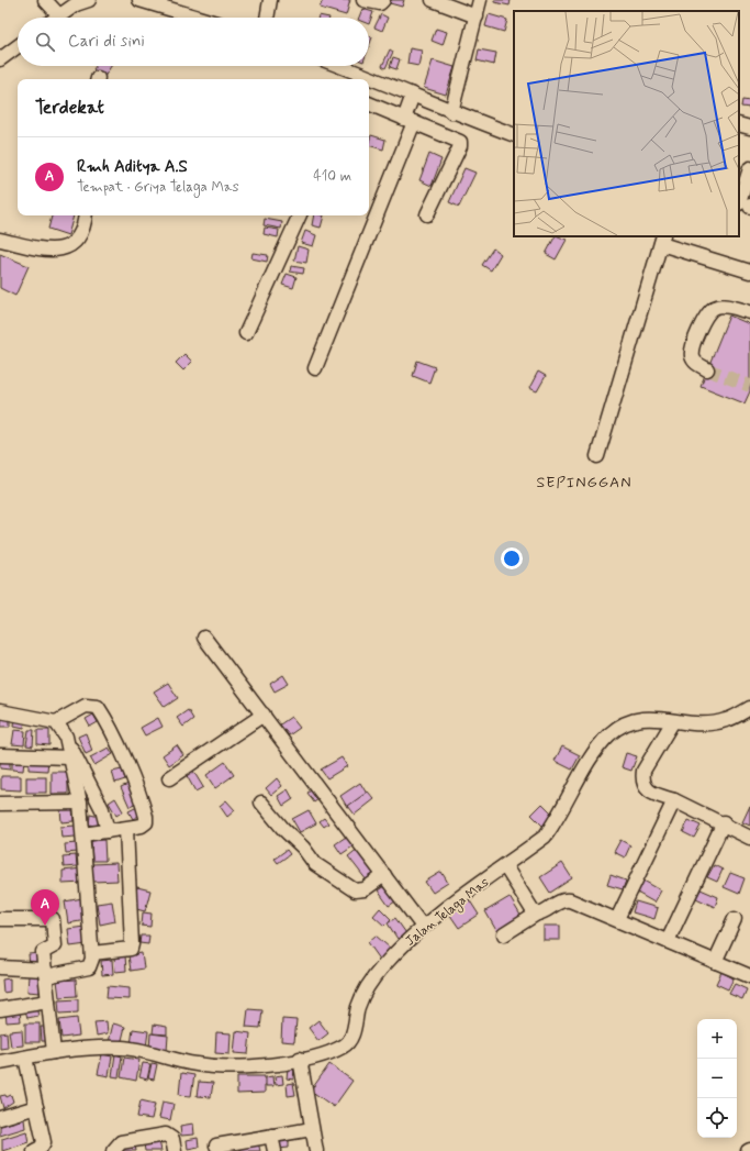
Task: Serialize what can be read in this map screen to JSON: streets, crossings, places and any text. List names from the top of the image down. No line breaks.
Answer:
{"streets":{"street":["Jalan Telaga Mas"]},"districts":["SEPINGGAN"],"page":{"search":"Cari di sini","heading":"Terdekat","list":[{"mark":"A","name":"Rmh Aditya A.S","note":"Tempat · Griya Telaga Mas","value":"410 m"}],"pins":"A","map_buttons":["+","−"]}}
